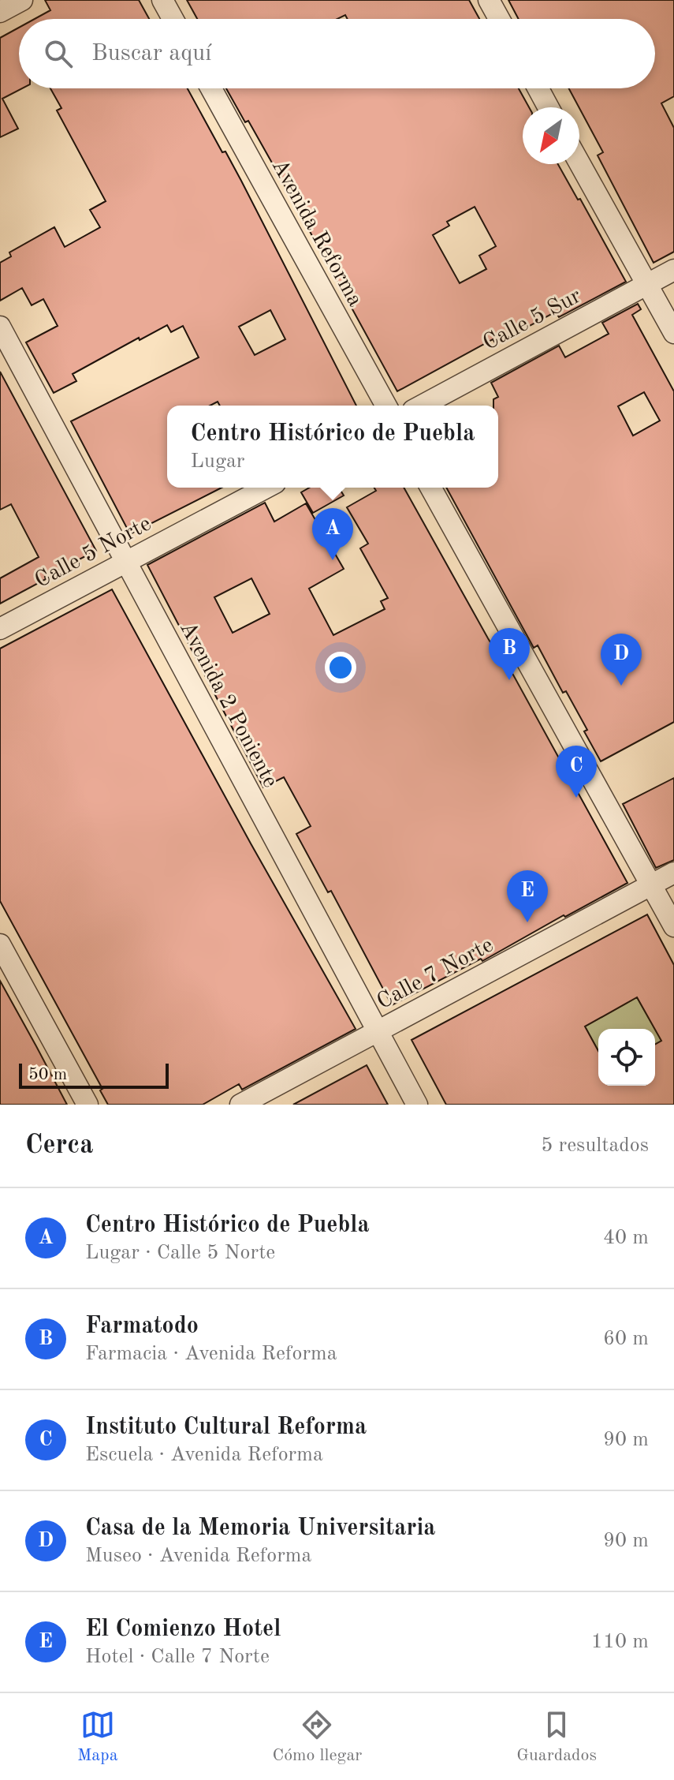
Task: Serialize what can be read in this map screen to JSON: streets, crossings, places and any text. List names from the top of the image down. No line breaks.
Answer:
{"streets":{"street":["Avenida Reforma","Calle 5 Sur","Calle 5 Norte","Avenida 2 Poniente","Calle 7 Norte"]},"crossings":[["Calle 5 Norte","Avenida 2 Poniente"],["Avenida 2 Poniente","Calle 7 Norte"]],"scale_bar":"50 m","north":"bottom left","page":{"search":"Buscar aquí","popup":["Centro Histórico de Puebla","Lugar"],"pins":["A","B","D","C","E"],"scale":"50 m","heading":["Cerca","5 resultados"],"list":[{"mark":"A","name":"Centro Histórico de Puebla","note":"Lugar · Calle 5 Norte","value":"40 m"},{"mark":"B","name":"Farmatodo","note":"Farmacia · Avenida Reforma","value":"60 m"},{"mark":"C","name":"Instituto Cultural Reforma","note":"Escuela · Avenida Reforma","value":"90 m"},{"mark":"D","name":"Casa de la Memoria Universitaria","note":"Museo · Avenida Reforma","value":"90 m"},{"mark":"E","name":"El Comienzo Hotel","note":"Hotel · Calle 7 Norte","value":"110 m"}],"nav":["Mapa","Cómo llegar","Guardados"]}}
